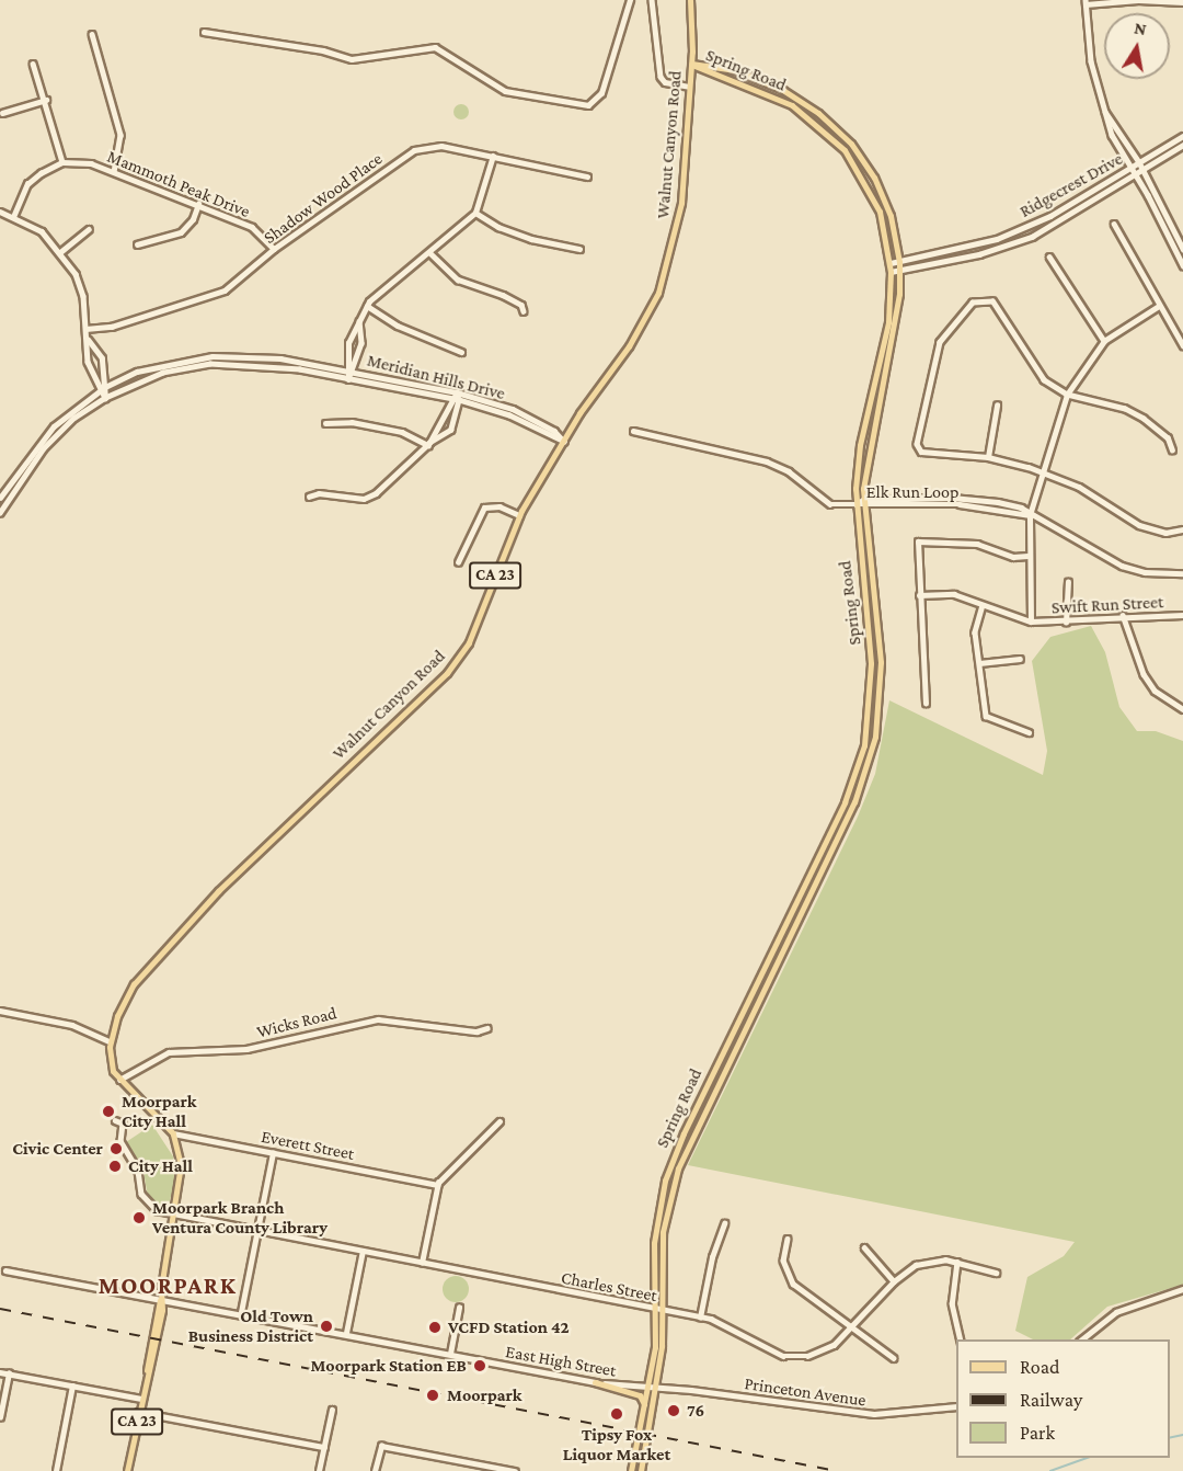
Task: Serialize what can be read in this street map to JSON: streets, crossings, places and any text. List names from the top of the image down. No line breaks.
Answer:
{"streets":{"main road":["Spring Road","Walnut Canyon Road","CA 23"],"street":["Mammoth Peak Drive","Ridgecrest Drive","Shadow Wood Place","Meridian Hills Drive","Elk Run Loop","Swift Run Street","Wicks Road","Everett Street","Charles Street","East High Street","Princeton Avenue"]},"crossings":[["Spring Road","Walnut Canyon Road"],["Spring Road","Ridgecrest Drive"],["Spring Road","Elk Run Loop"],["Spring Road","Charles Street"],["Spring Road","East High Street"],["Spring Road","Princeton Avenue"],["Walnut Canyon Road","Meridian Hills Drive"],["Mammoth Peak Drive","Shadow Wood Place"],["CA 23","Wicks Road"],["CA 23","Everett Street"],["CA 23","Charles Street"],["CA 23","East High Street"],["East High Street","Princeton Avenue"]],"districts":["MOORPARK"],"places":["Moorpark City Hall","Civic Center","City Hall","Moorpark Branch Ventura County Library","Old Town Business District","VCFD Station 42","Moorpark Station EB","Moorpark","76","Tipsy Fox Liquor Market"],"legend":["Road","Railway","Park"],"north":"top"}
